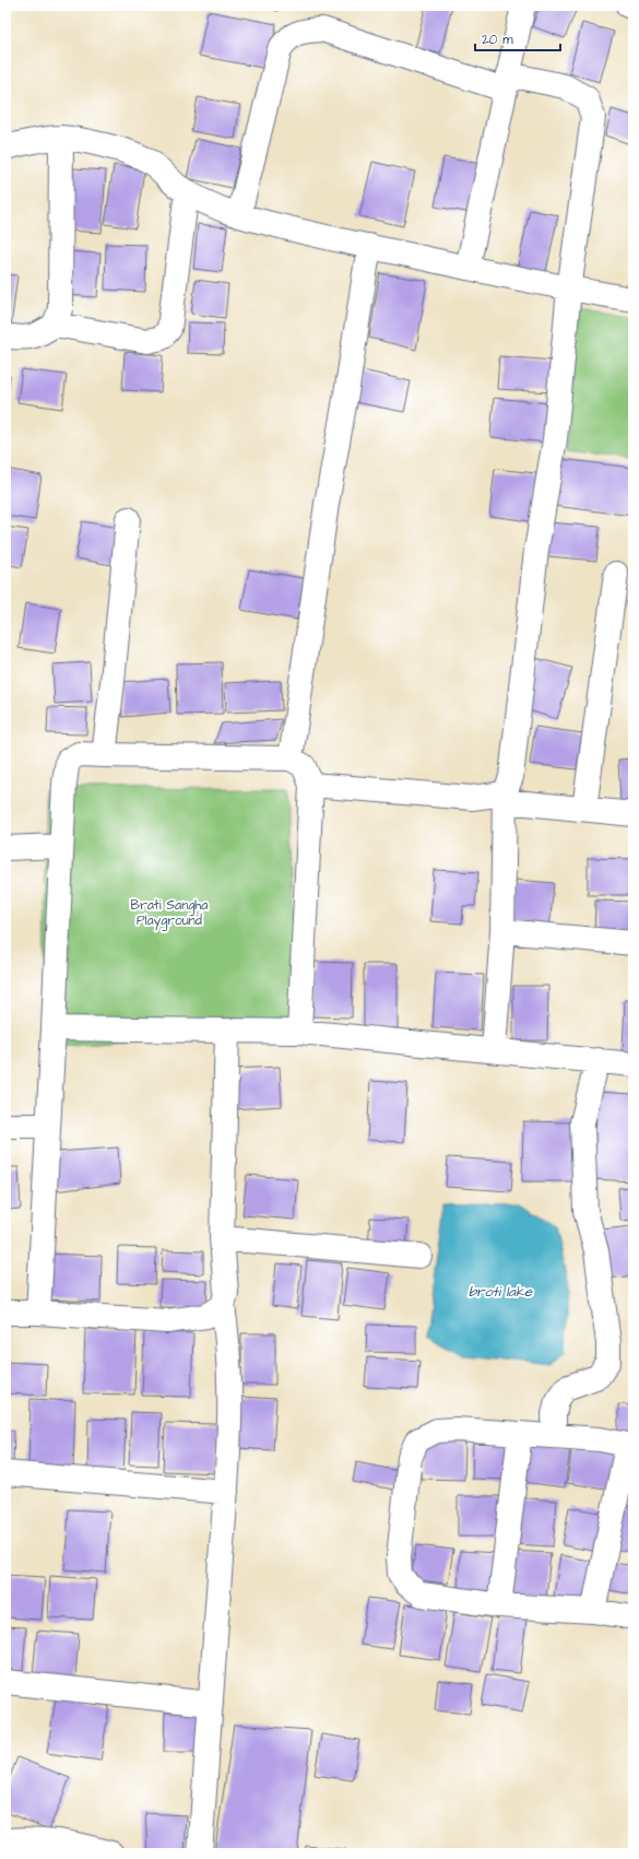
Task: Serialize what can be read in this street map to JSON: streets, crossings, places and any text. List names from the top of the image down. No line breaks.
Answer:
{"water":["broti lake"],"parks":["Brati Sangha Playground"],"scale_bar":"20 m"}
